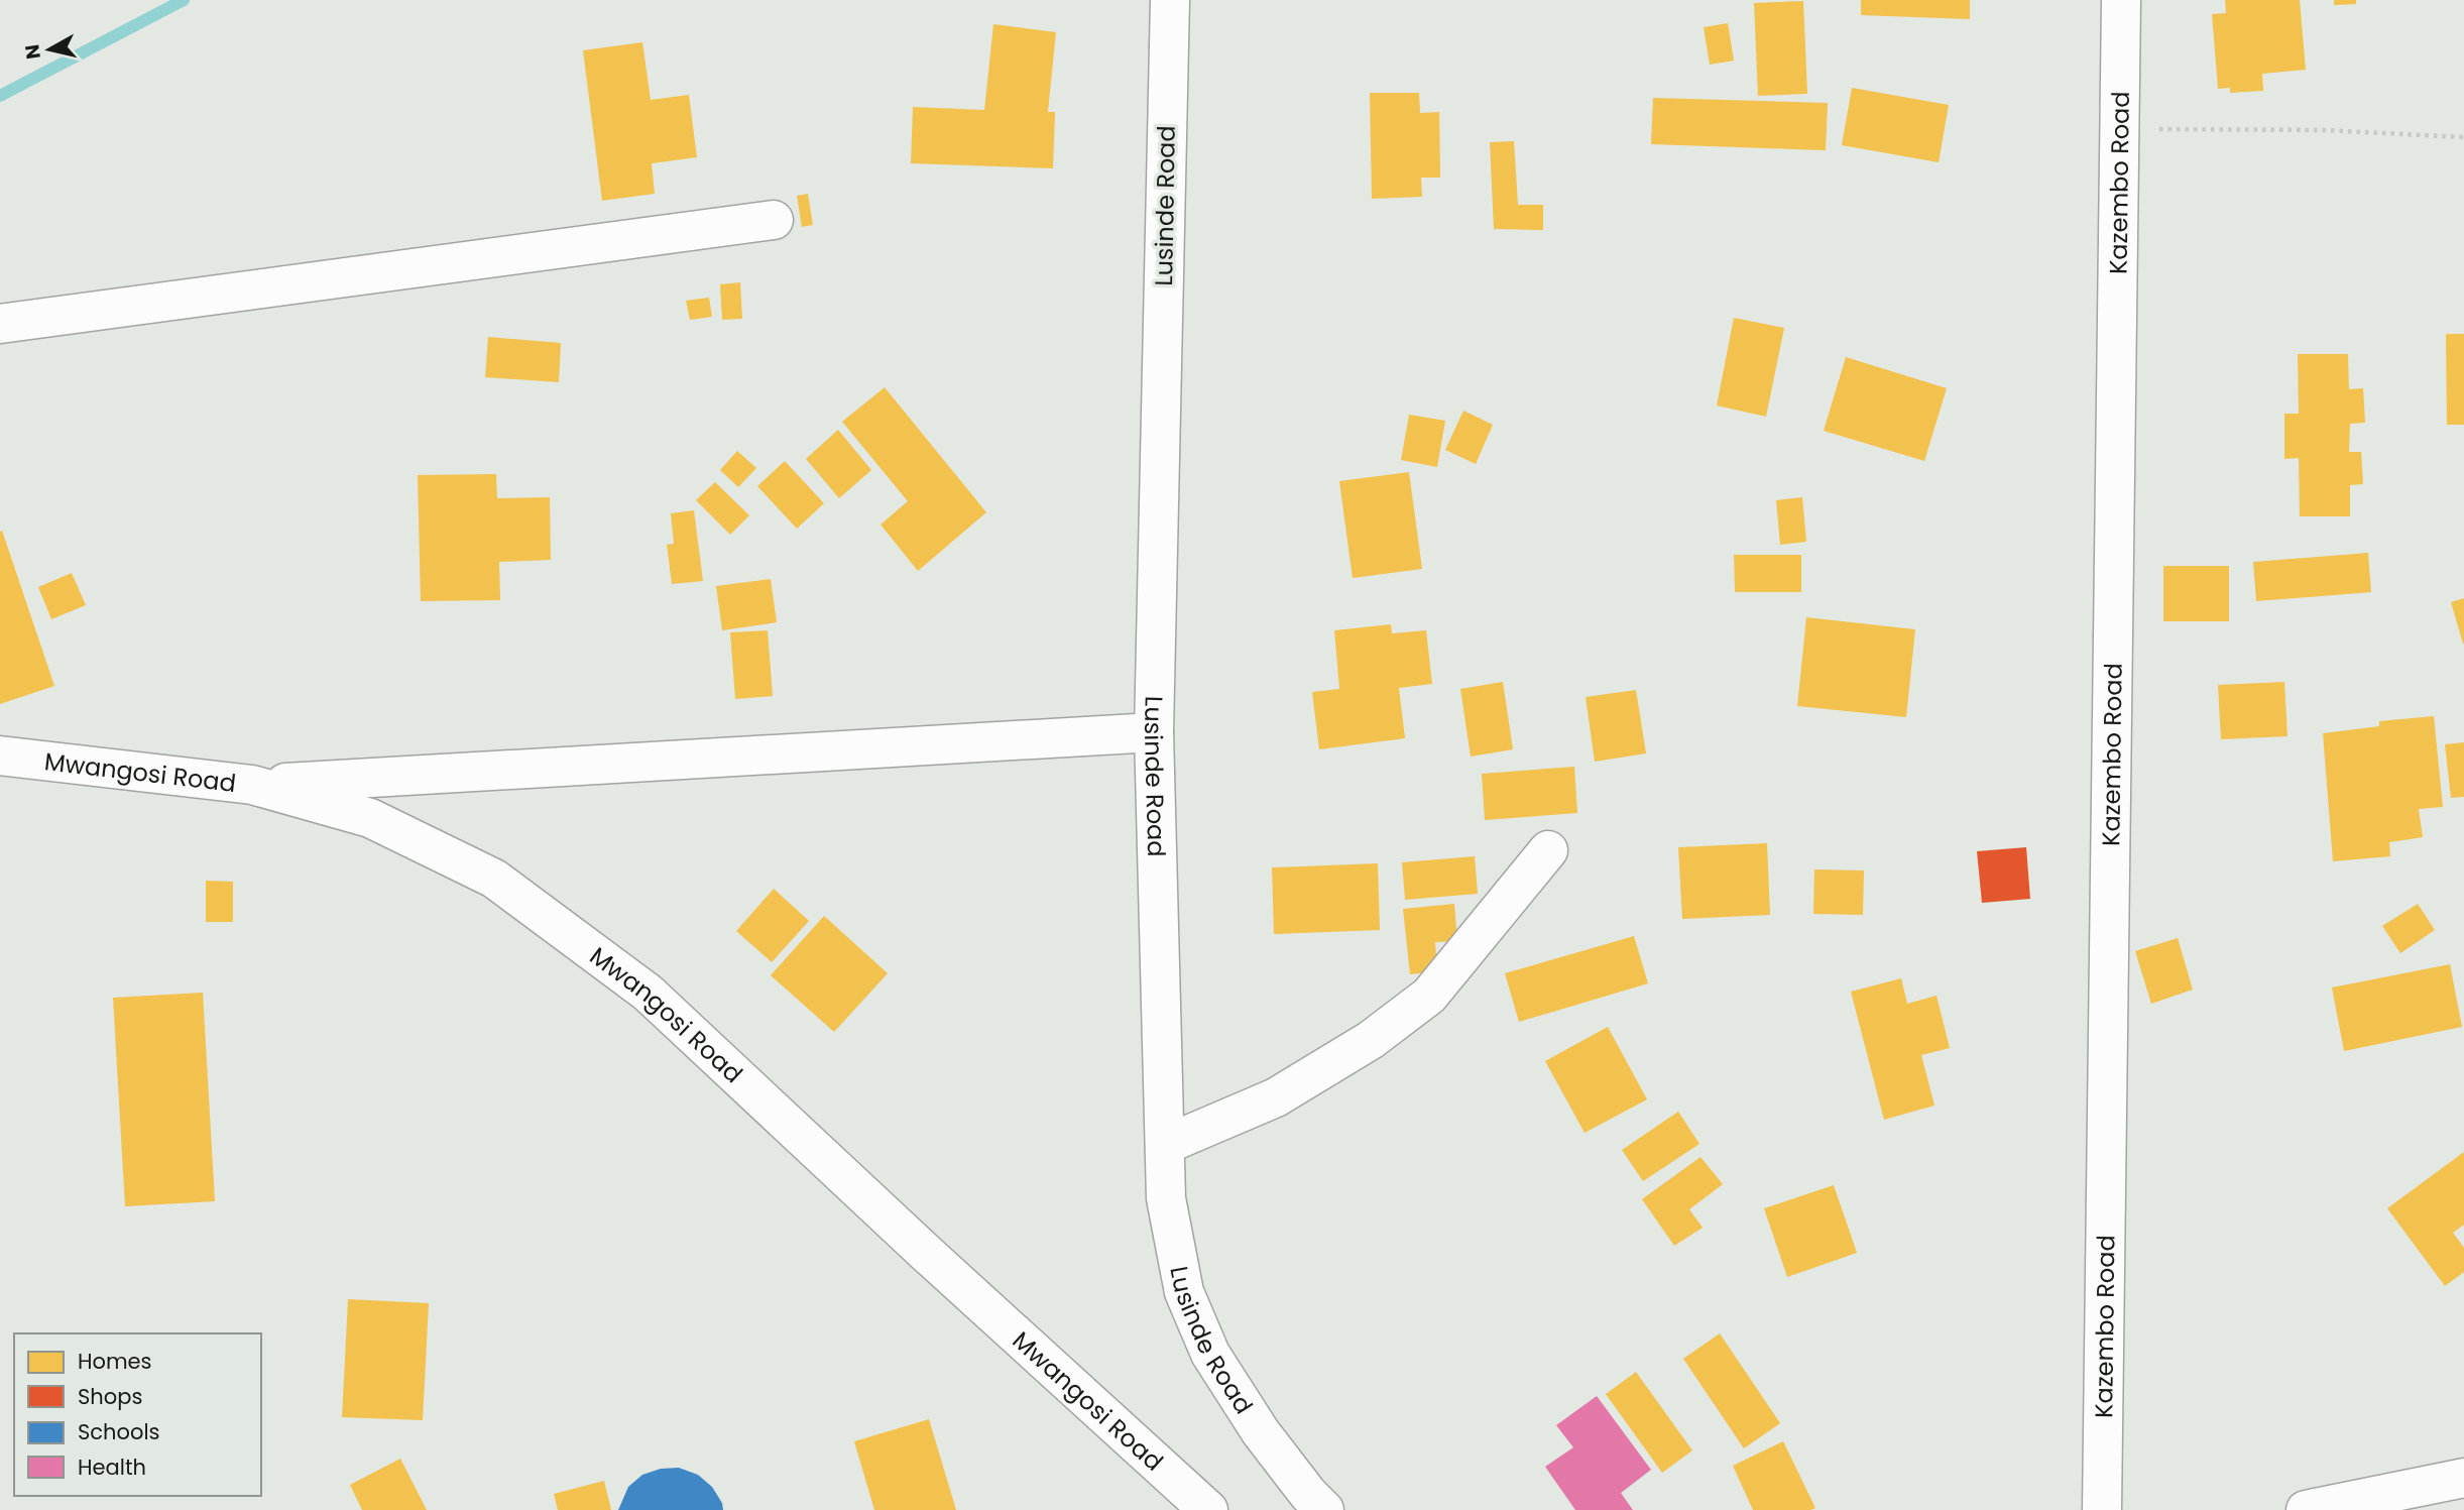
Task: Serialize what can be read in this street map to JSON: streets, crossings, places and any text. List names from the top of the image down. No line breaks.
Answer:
{"streets":{"street":["Kazembo Road","Lusinde Road","Mwangosi Road"]},"legend":["Homes","Shops","Schools","Health"],"north":"left"}
